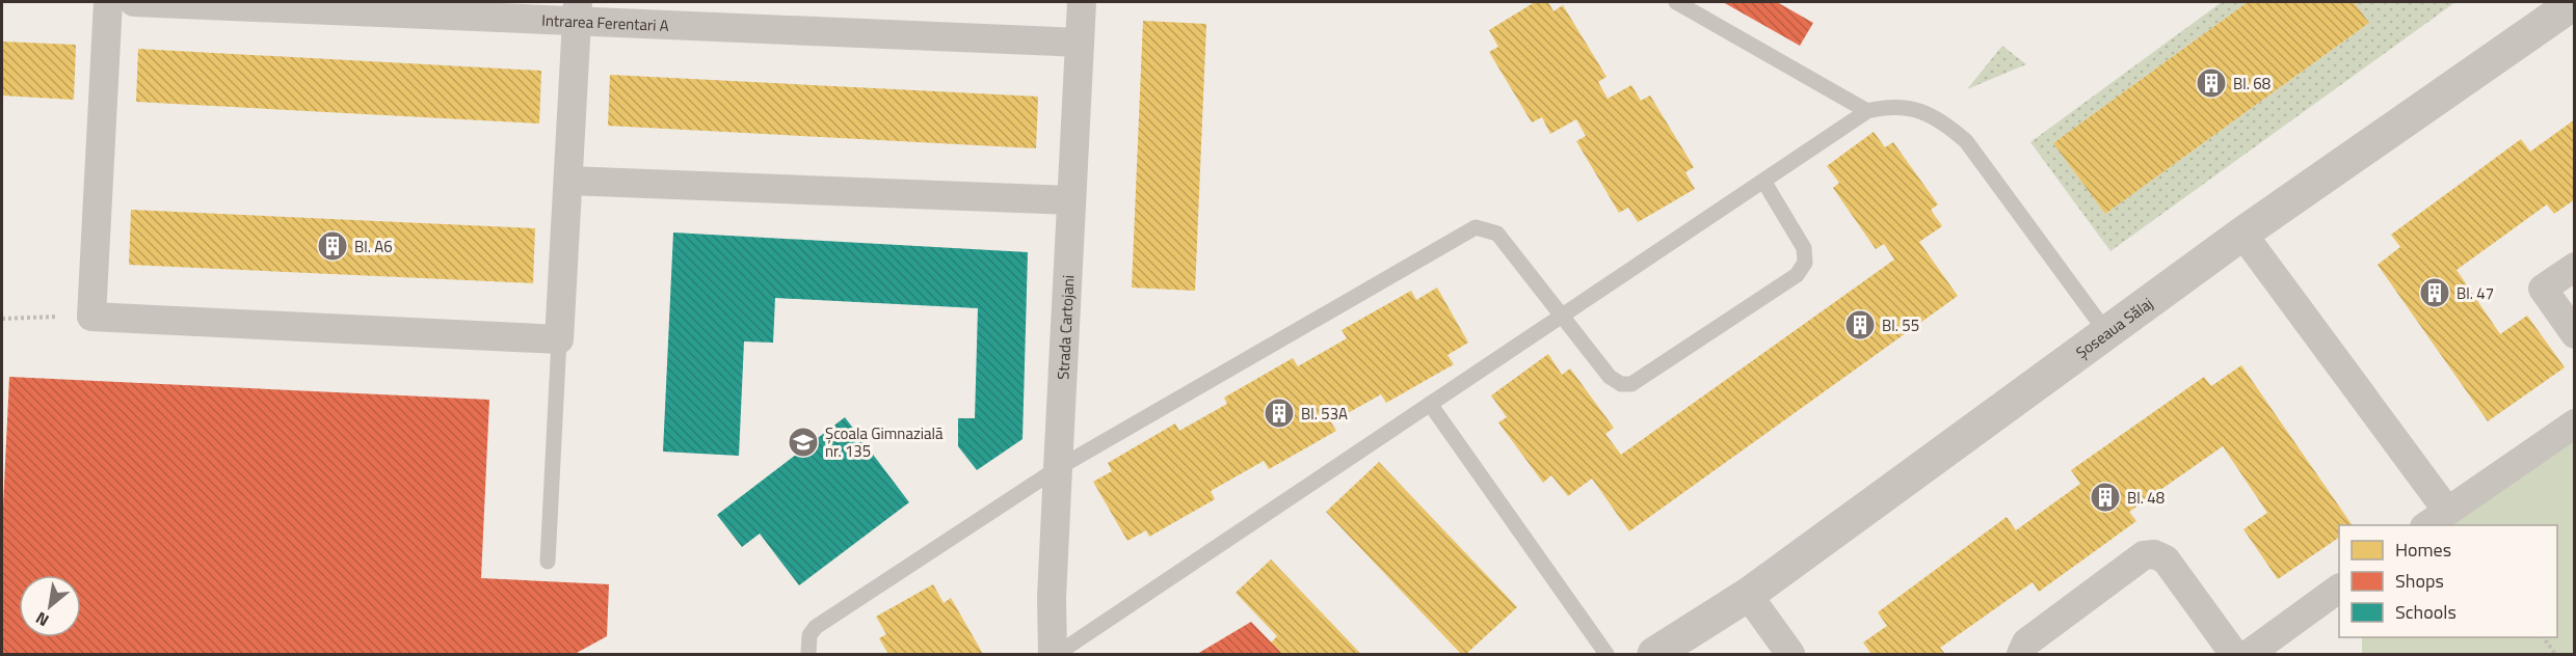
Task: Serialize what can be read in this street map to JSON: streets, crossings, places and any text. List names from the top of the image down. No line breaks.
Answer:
{"streets":{"street":["Intrarea Ferentari A","Șoseaua Sălaj","Strada Cartojani"]},"crossings":[["Intrarea Ferentari A","Strada Cartojani"]],"places":{"building":["Bl. 68","Bl. A6","Bl. 47","Bl. 55","Bl. 53A","Bl. 48"],"school or university":["Școala Gimnazială nr. 135"]},"legend":["Homes","Shops","Schools"],"north":"bottom left"}
